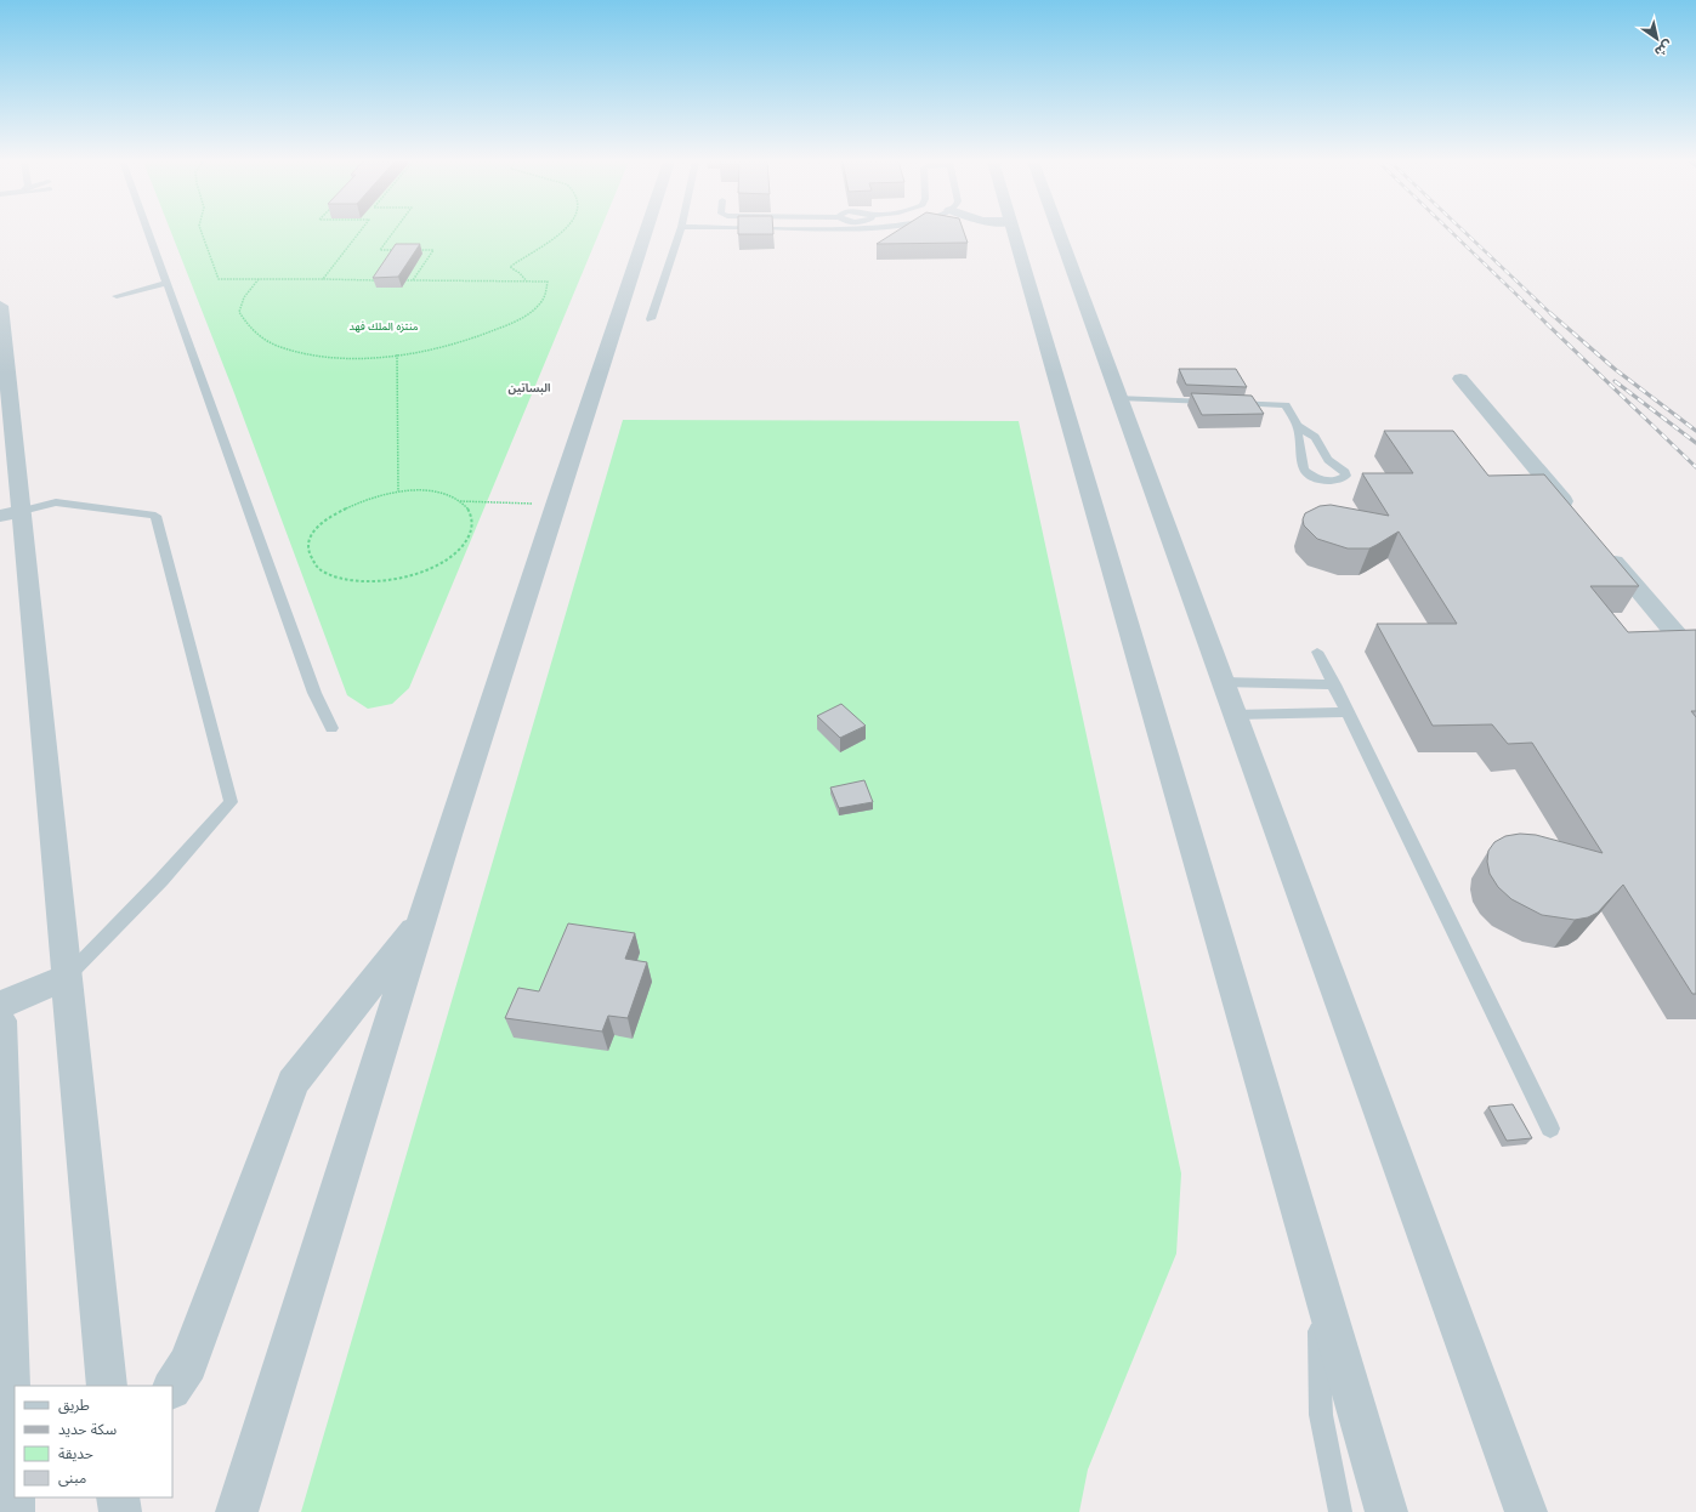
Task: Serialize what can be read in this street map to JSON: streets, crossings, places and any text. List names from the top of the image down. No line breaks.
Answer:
{"districts":["البساتين"],"parks":["منتزه الملك فهد"],"legend":["طريق","سكة حديد","حديقة","مبنى"],"north":"bottom right"}
